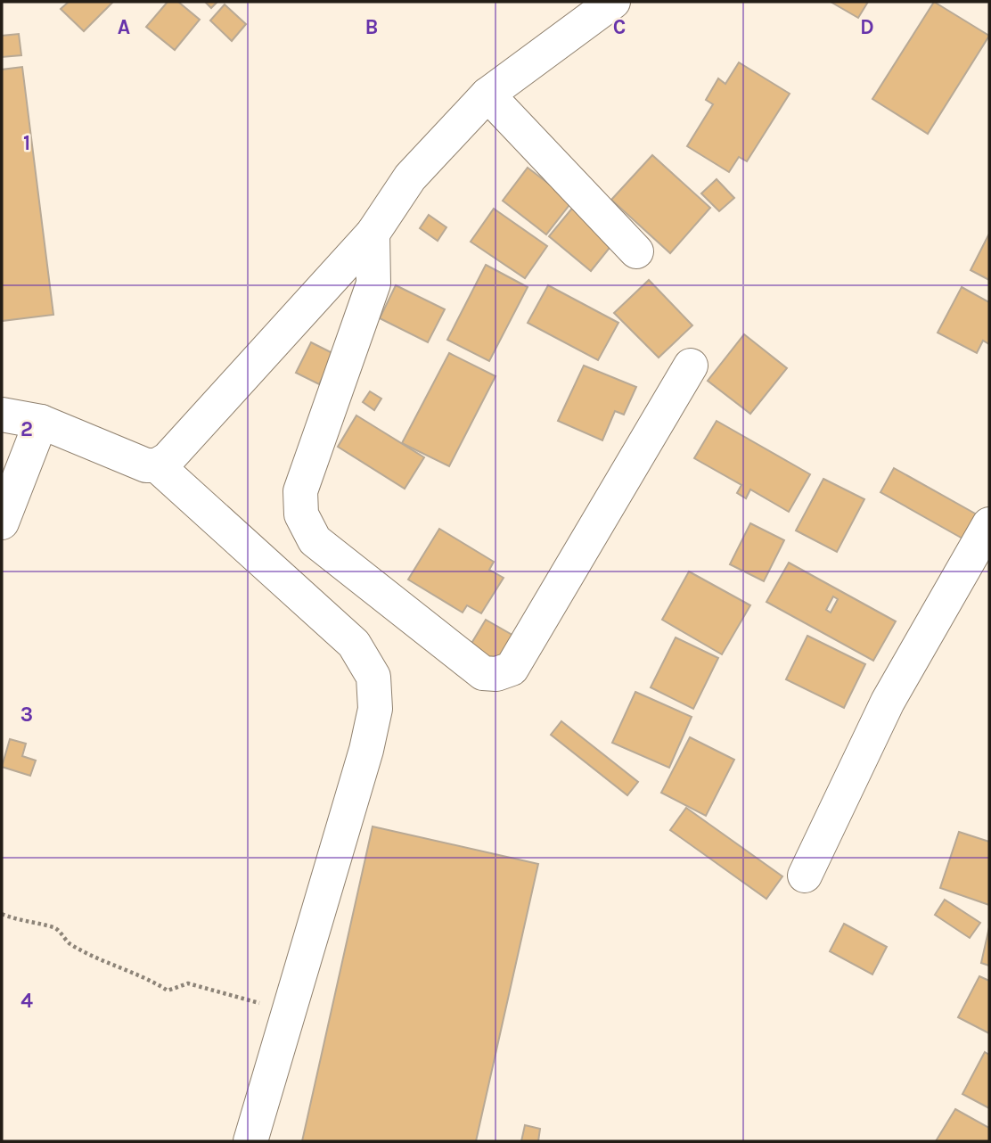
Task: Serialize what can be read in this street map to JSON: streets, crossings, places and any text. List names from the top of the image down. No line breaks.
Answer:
{"grid":{"columns":["A","B","C","D"],"rows":["1","2","3","4"]}}
